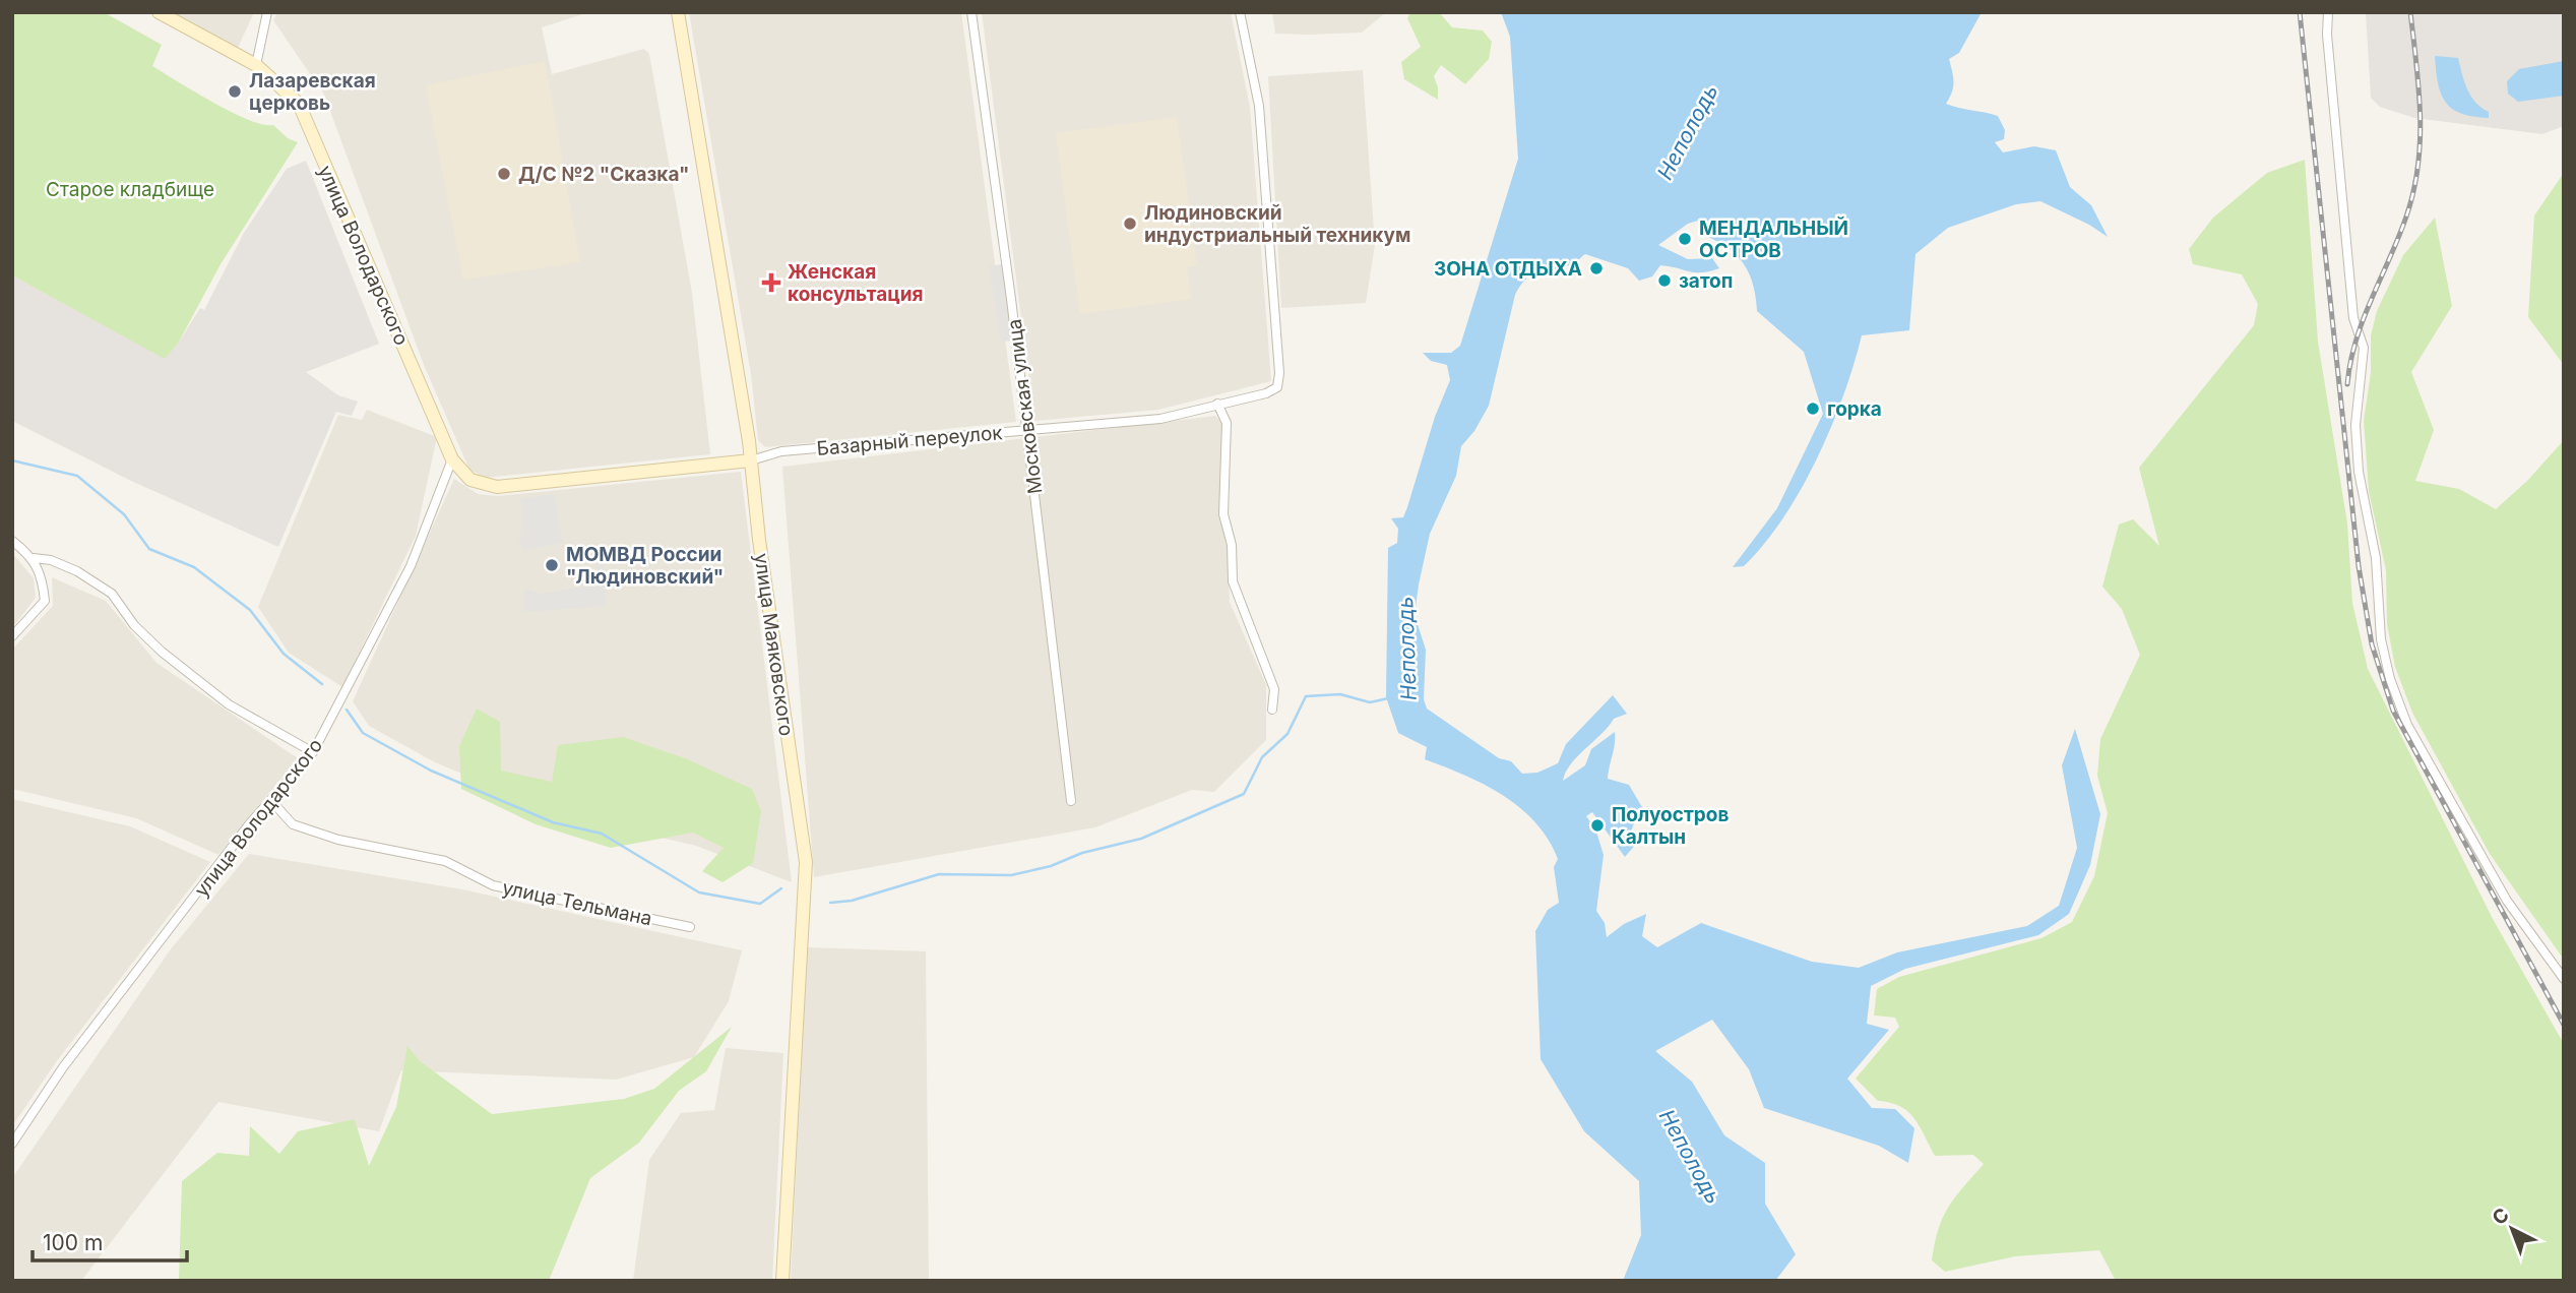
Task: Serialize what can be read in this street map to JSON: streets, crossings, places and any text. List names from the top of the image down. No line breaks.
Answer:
{"streets":{"street":["улица Володарского","Московская улица","Базарный переулок","улица Маяковского","улица Тельмана"]},"crossings":[["улица Володарского","Базарный переулок"],["улица Володарского","улица Маяковского"],["улица Володарского","улица Тельмана"],["Московская улица","Базарный переулок"],["Базарный переулок","улица Маяковского"]],"water":["Неполодь"],"parks":["Старое кладбище"],"places":{"other":["Лазаревская церковь","Д/С №2 \"Сказка\"","Людиновский индустриальный техникум","МЕНДАЛЬНЫЙ ОСТРОВ","ЗОНА ОТДЫХА","затоп","горка","МОМВД России \"Людиновский\"","Полуостров Калтын"],"health":["Женская консультация"]},"scale_bar":"100 m","north":"top left"}
